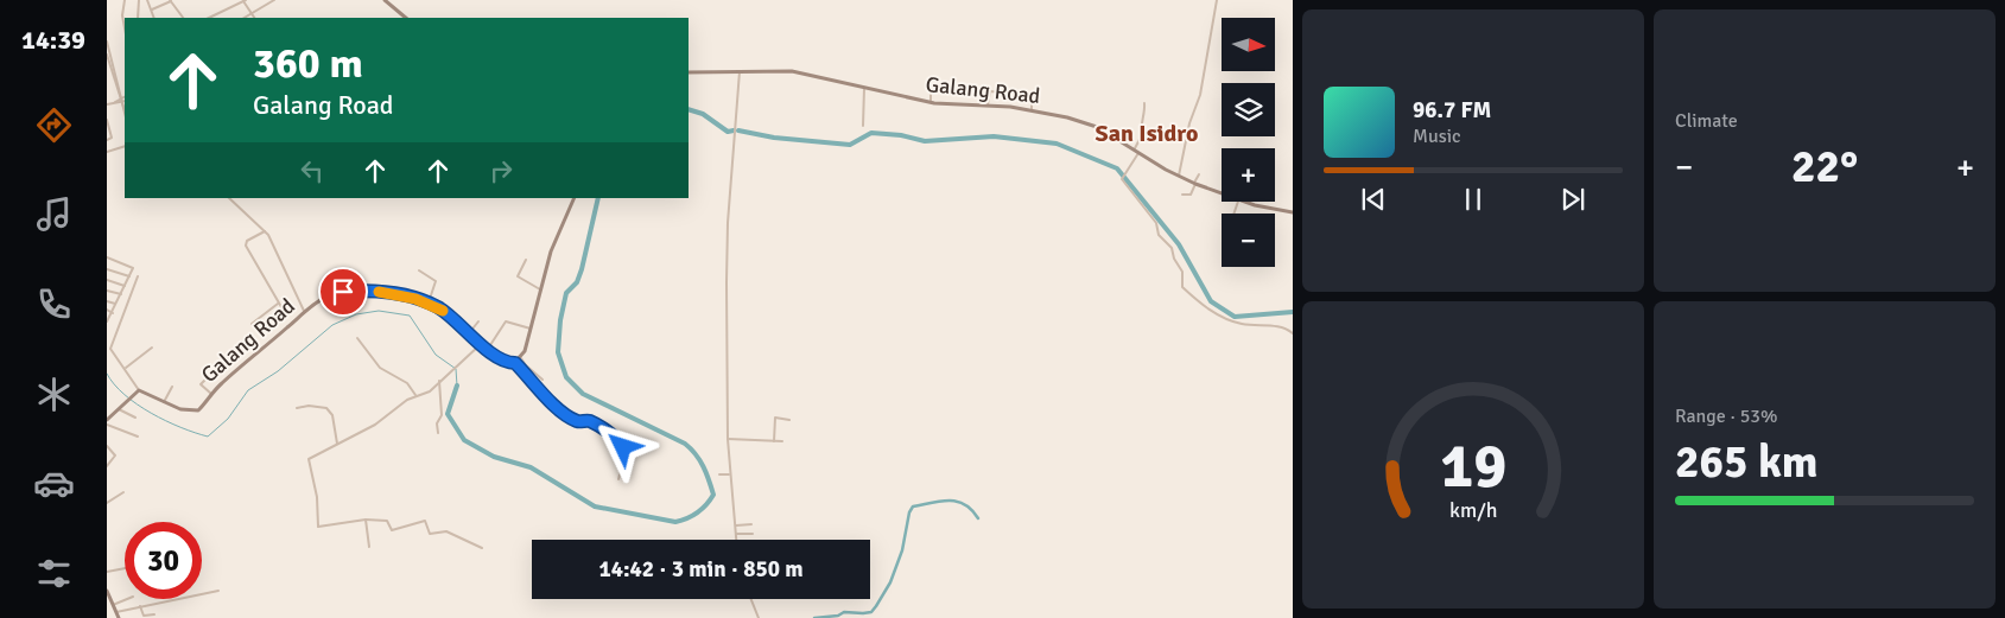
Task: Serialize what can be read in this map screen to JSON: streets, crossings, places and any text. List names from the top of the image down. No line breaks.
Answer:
{"streets":{"street":["Galang Road"]},"districts":["San Isidro"],"north":"right","page":{"tabs":"14:39","tile":["Climate",["Range · 53%","265 km"]],"map_buttons":["+","−"],"turn":["360 m","Galang Road"],"song":["96.7 FM","Music"],"heat":["−","22°","+"],"limit":"30","trip":"14:42 · 3 min · 850 m","gauge":["19","km/h"]}}
